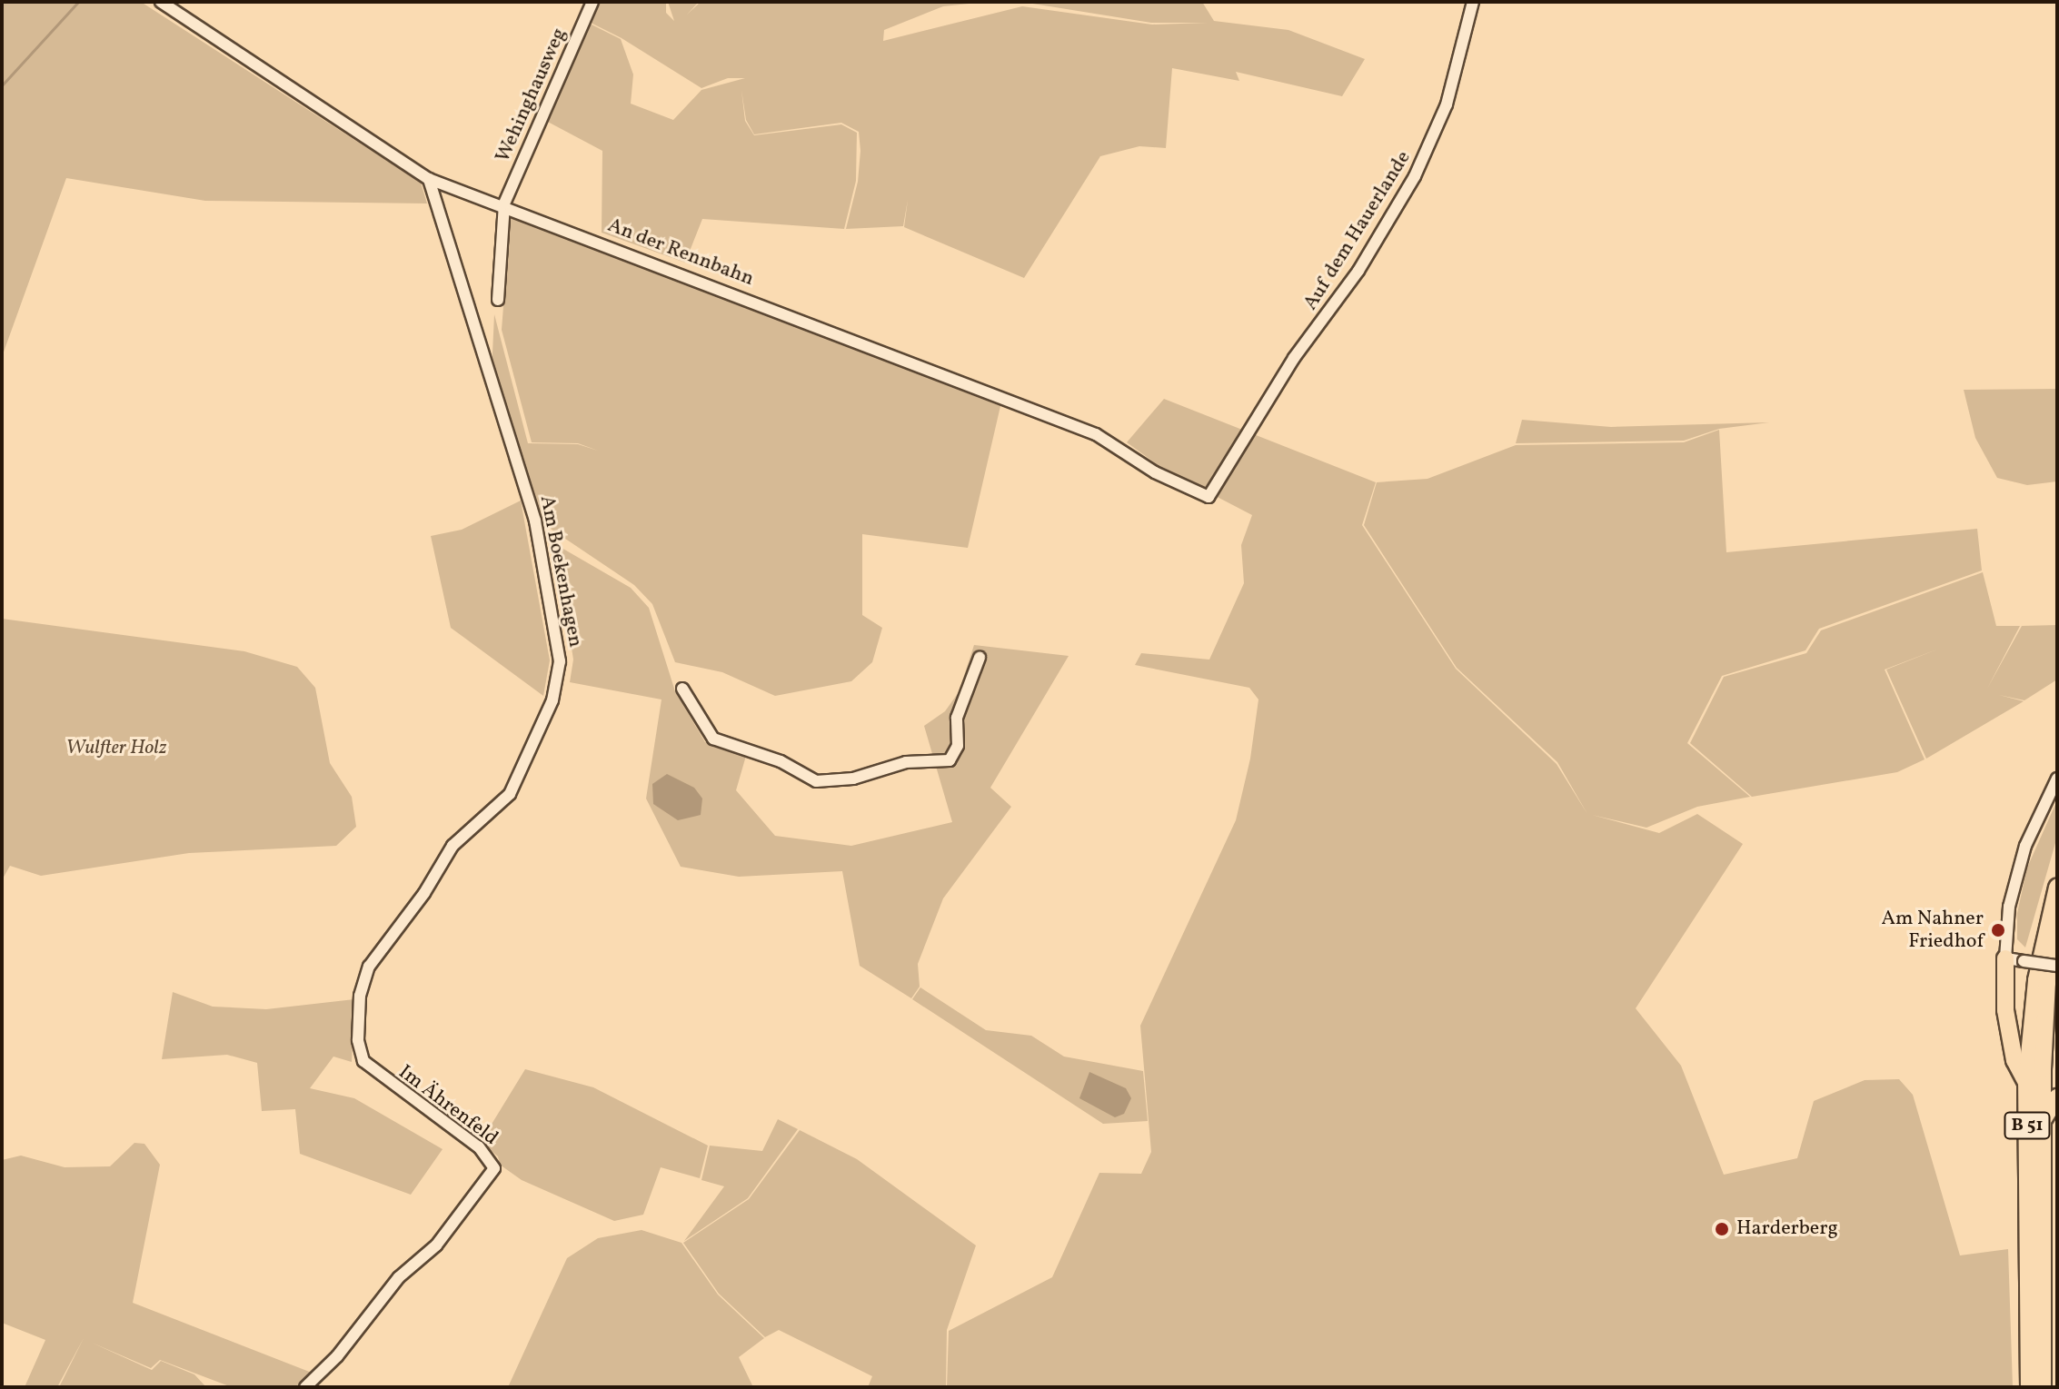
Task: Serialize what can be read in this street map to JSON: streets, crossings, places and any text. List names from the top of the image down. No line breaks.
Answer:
{"streets":{"highway":["B 51"],"street":["Wehinghausweg","Auf dem Hauerlande","An der Rennbahn","Am Boekenhagen","Im Ährenfeld"]},"crossings":[["Wehinghausweg","An der Rennbahn"],["Auf dem Hauerlande","An der Rennbahn"],["An der Rennbahn","Am Boekenhagen"],["Am Boekenhagen","Im Ährenfeld"]],"parks":["Wulfter Holz"],"places":["Am Nahner Friedhof","Harderberg"]}
